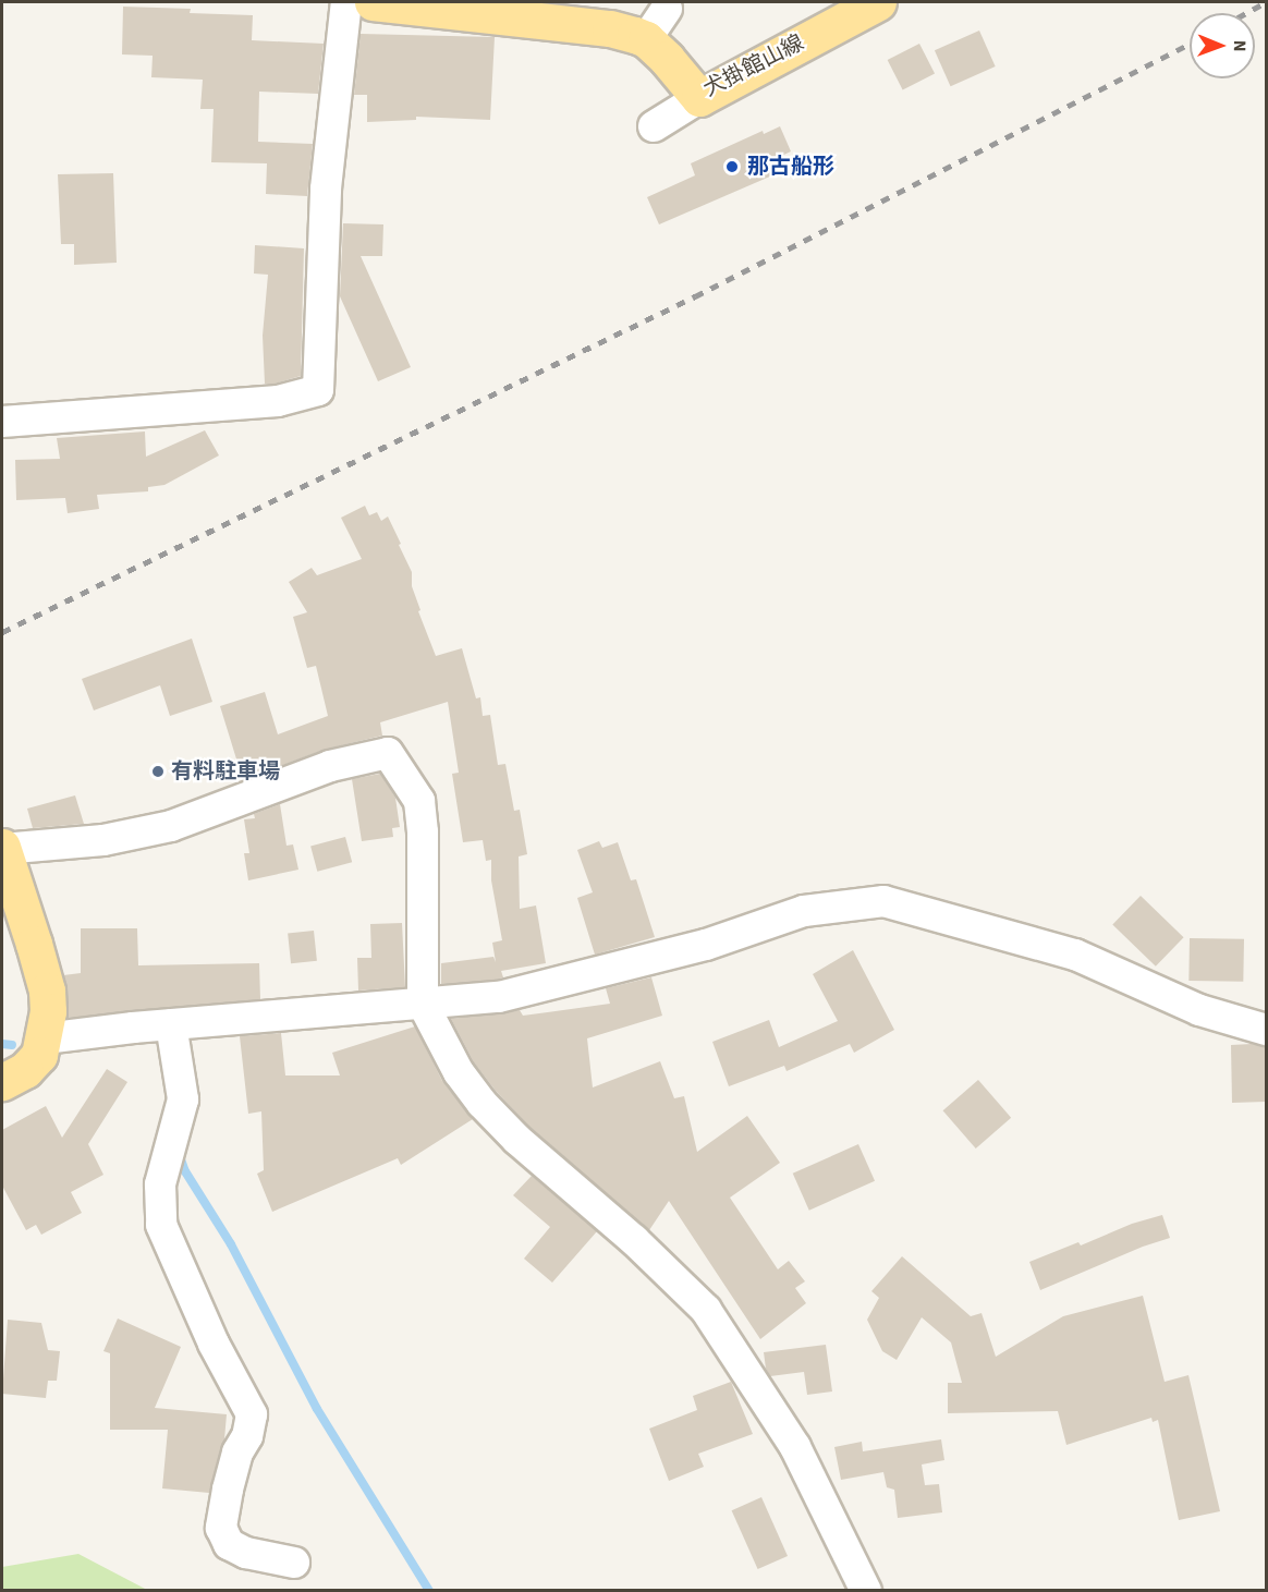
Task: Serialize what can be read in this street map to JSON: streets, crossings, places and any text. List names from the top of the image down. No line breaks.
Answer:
{"streets":{"main road":["犬掛館山線"]},"places":["那古船形","有料駐車場"],"north":"right"}
